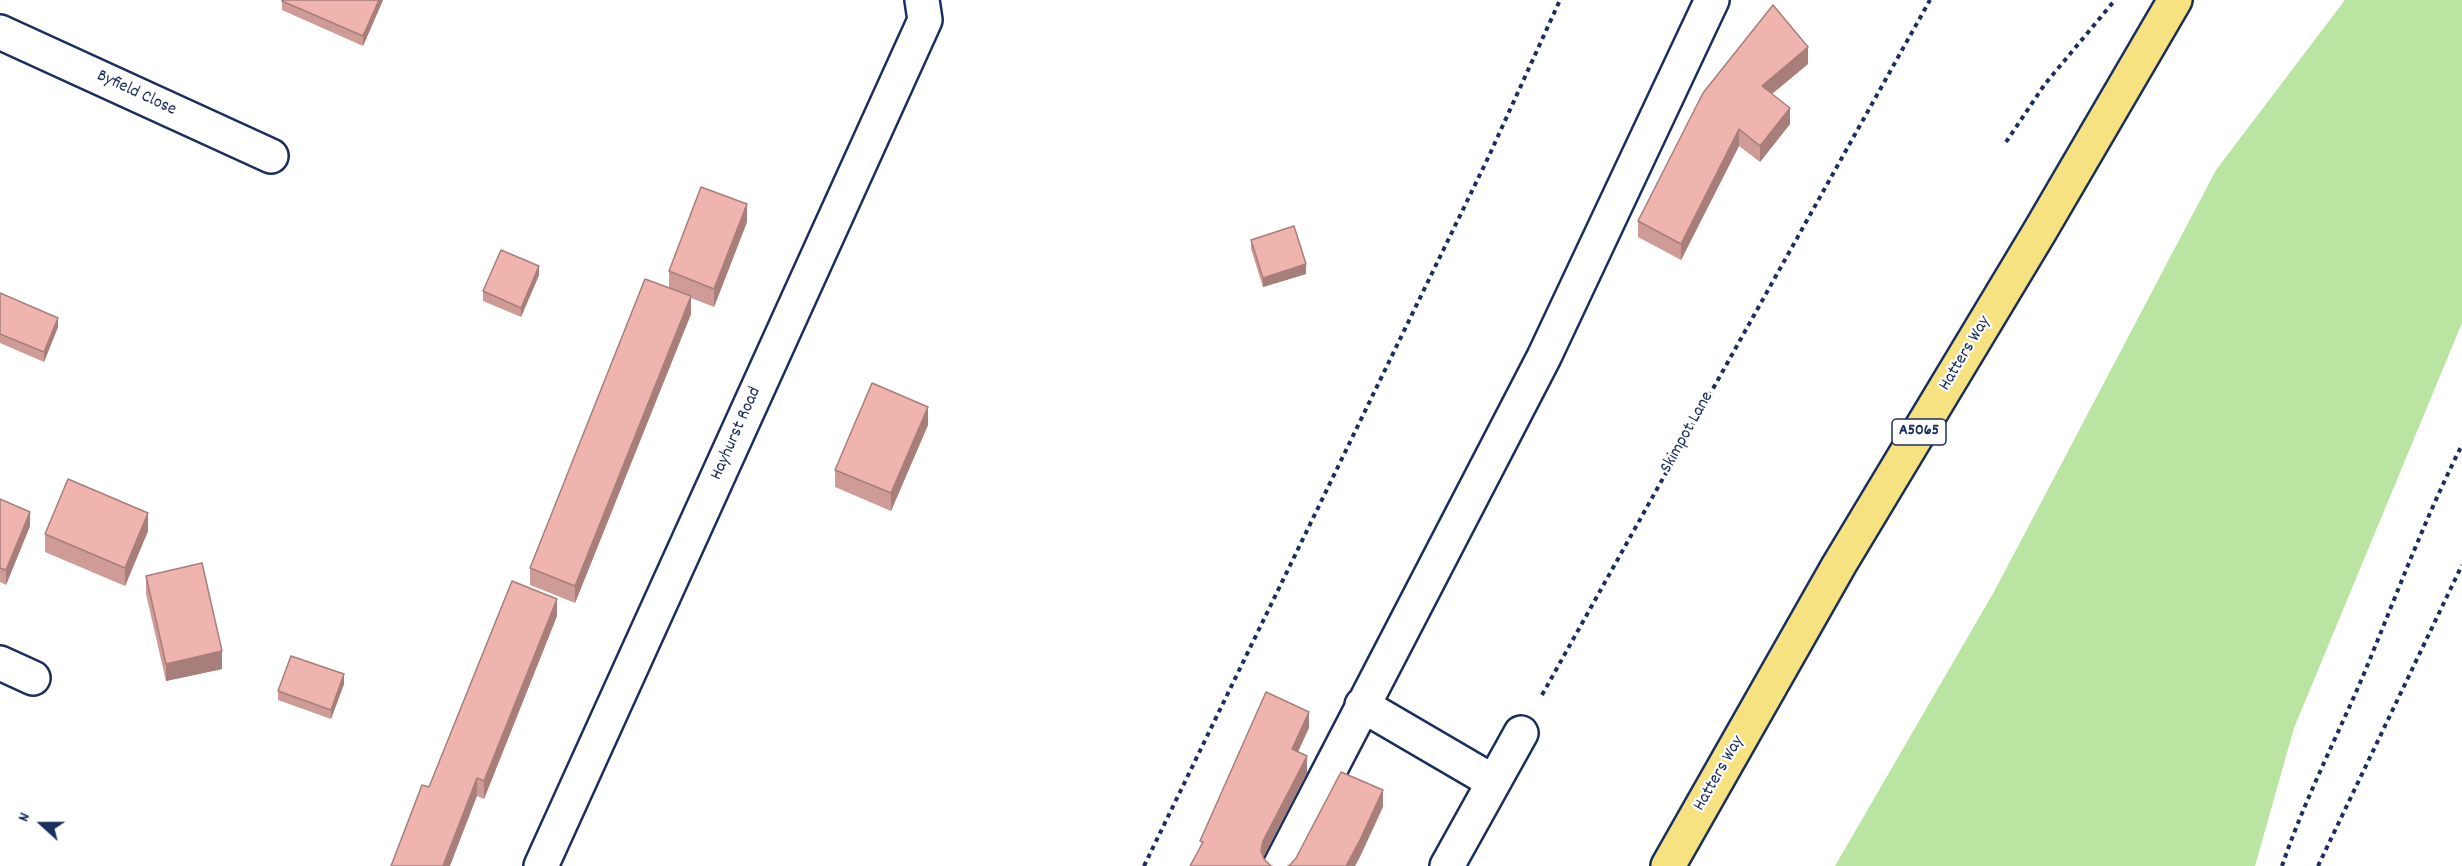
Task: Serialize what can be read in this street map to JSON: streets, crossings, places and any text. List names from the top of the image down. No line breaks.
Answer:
{"streets":{"main road":["Hatters Way","A5065"],"street":["Byfield Close","Hayhurst Road"],"path":["Skimpot Lane"]},"north":"left"}
